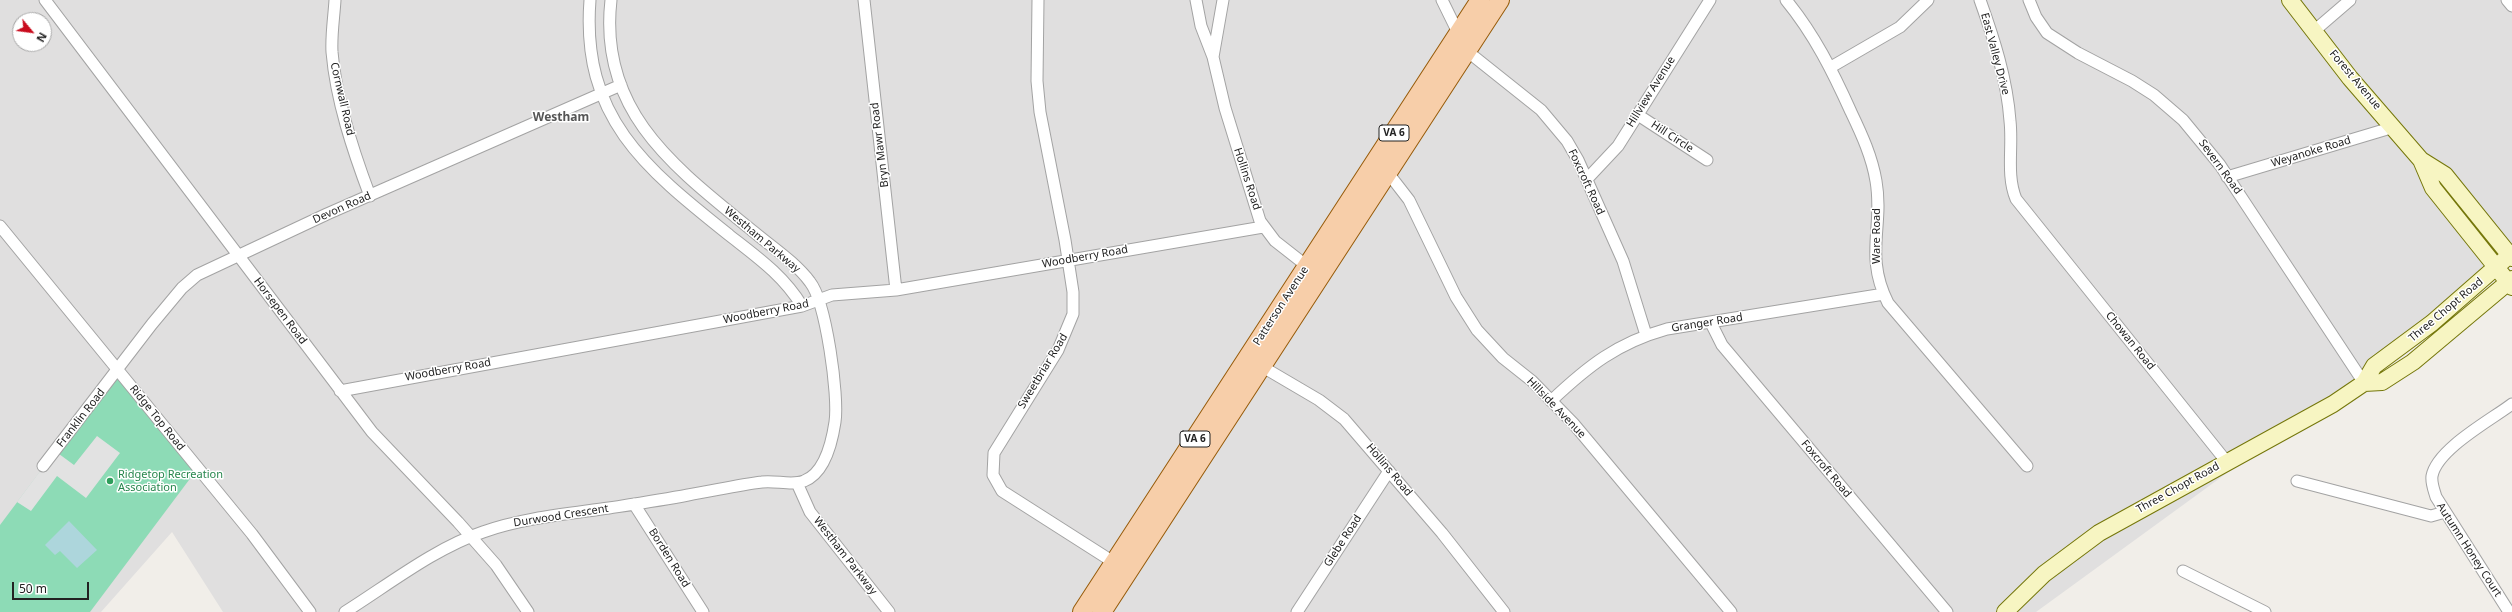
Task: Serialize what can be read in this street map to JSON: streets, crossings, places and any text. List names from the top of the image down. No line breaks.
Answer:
{"streets":{"main road":["Forest Avenue","VA 6","Patterson Avenue","Three Chopt Road"],"street":["East Valley Drive","Hillview Avenue","Cornwall Road","Hill Circle","Bryn Mawr Road","Weyanoke Road","Severn Road","Hollins Road","Foxcroft Road","Devon Road","Ware Road","Westham Parkway","Woodberry Road","Horsepen Road","Granger Road","Chowan Road","Sweetbriar Road","Hillside Avenue","Franklin Road","Ridge Top Road","Durwood Crescent","Glebe Road","Autumn Honey Court","Borden Road"]},"crossings":[["East Valley Drive","Chowan Road"],["Forest Avenue","Weyanoke Road"],["Forest Avenue","Three Chopt Road"],["Hillview Avenue","Hill Circle"],["Hillview Avenue","Foxcroft Road"],["Cornwall Road","Devon Road"],["Bryn Mawr Road","Woodberry Road"],["Weyanoke Road","Severn Road"],["Severn Road","Three Chopt Road"],["Hollins Road","Woodberry Road"],["Hollins Road","Patterson Avenue"],["Hollins Road","Glebe Road"],["Foxcroft Road","Patterson Avenue"],["Foxcroft Road","Granger Road"],["Devon Road","Westham Parkway"],["Devon Road","Horsepen Road"],["Devon Road","Franklin Road"],["Devon Road","Ridge Top Road"],["Ware Road","Granger Road"],["Westham Parkway","Woodberry Road"],["Westham Parkway","Durwood Crescent"],["Woodberry Road","Horsepen Road"],["Woodberry Road","Sweetbriar Road"],["Patterson Avenue","Sweetbriar Road"],["Patterson Avenue","Hillside Avenue"],["Three Chopt Road","Chowan Road"],["Horsepen Road","Durwood Crescent"],["Granger Road","Hillside Avenue"],["Franklin Road","Ridge Top Road"],["Durwood Crescent","Borden Road"]],"districts":["Westham"],"places":["Ridgetop Recreation Association"],"scale_bar":"50 m","north":"bottom right"}
